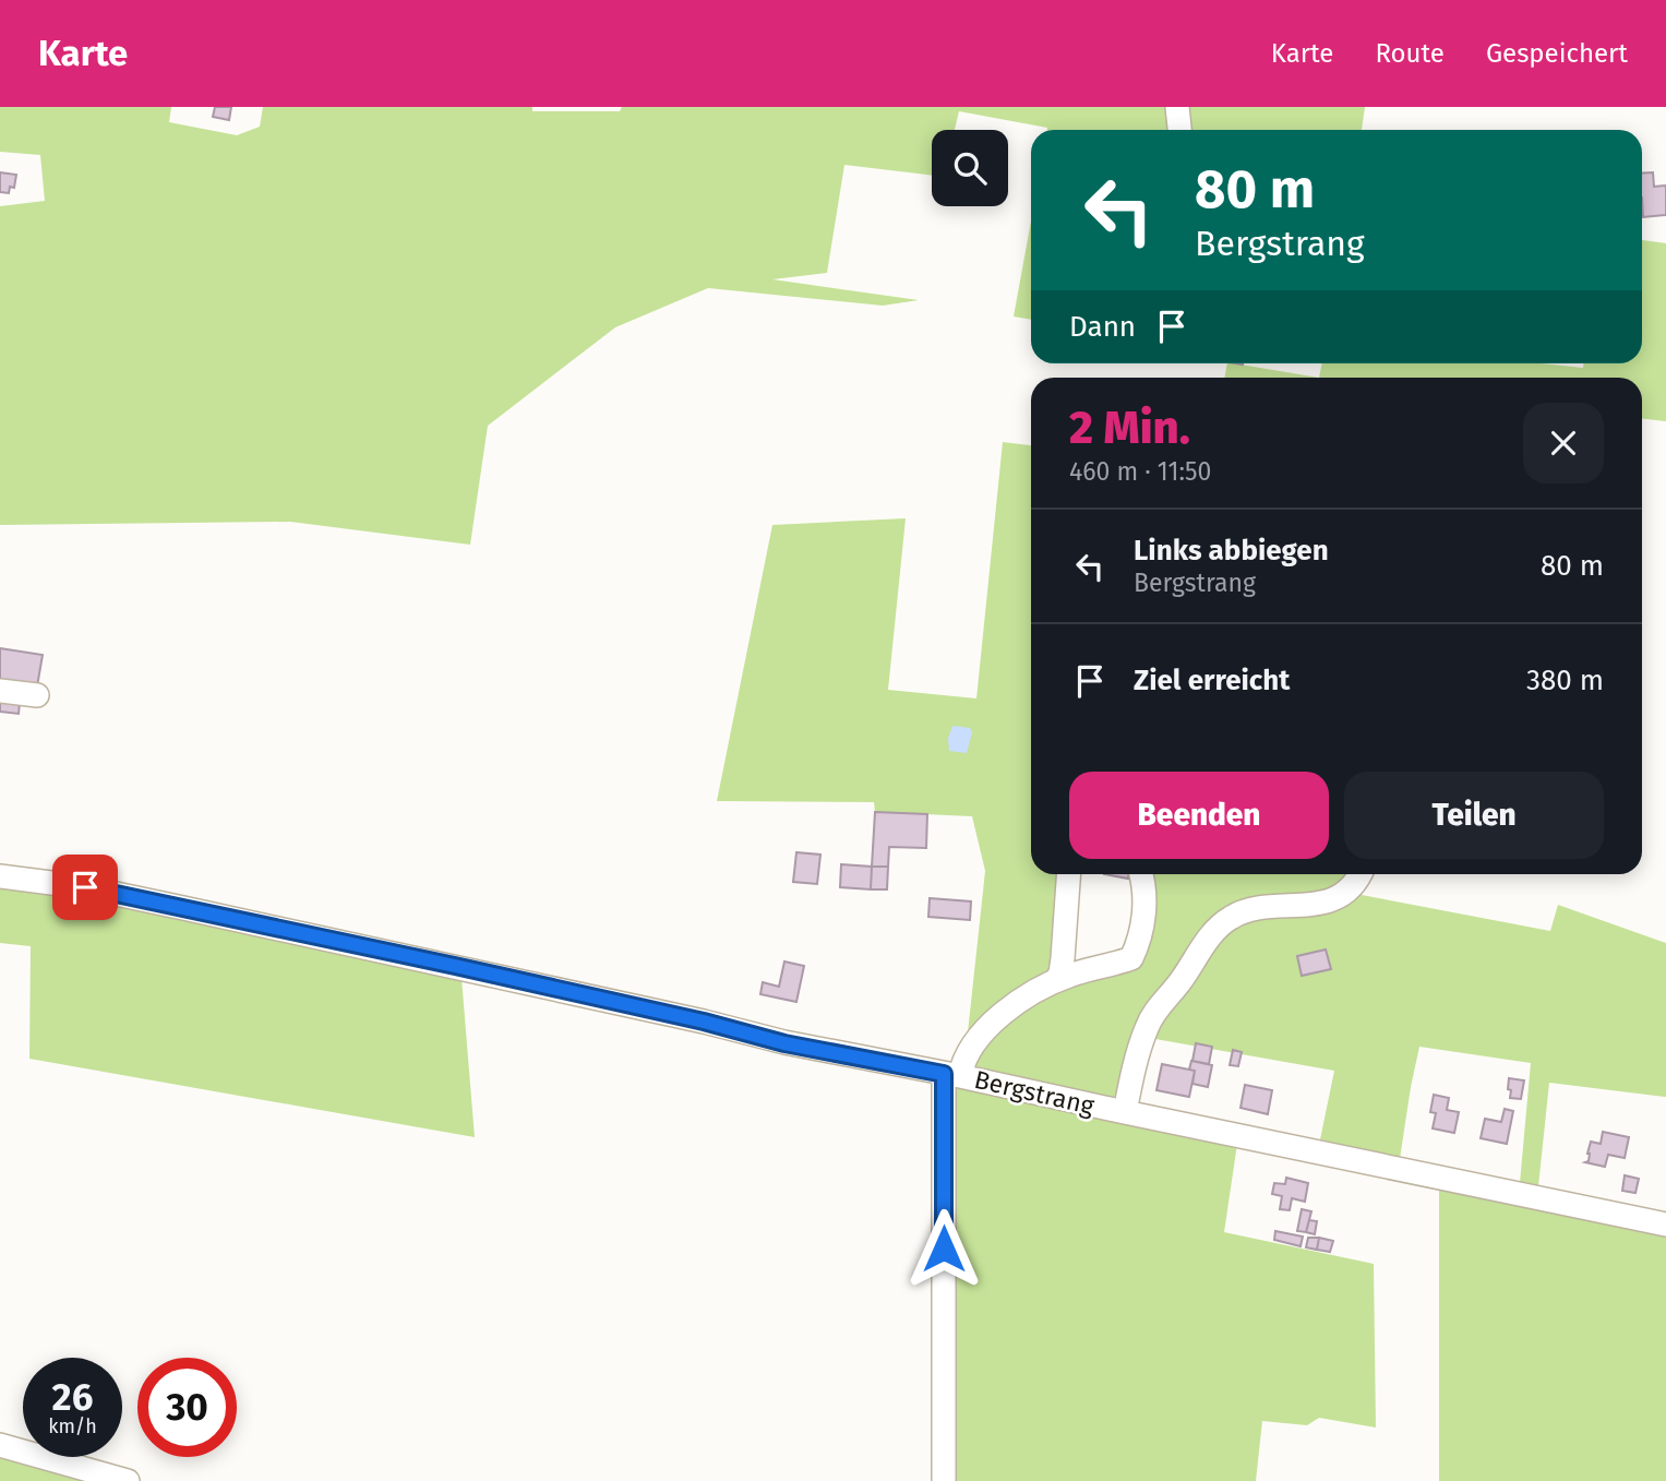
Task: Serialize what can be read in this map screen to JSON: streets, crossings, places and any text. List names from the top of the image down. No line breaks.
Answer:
{"streets":{"street":["Bergstrang"]},"page":{"header":"Karte","nav":["Karte","Route","Gespeichert"],"turn":["80 m","Bergstrang"],"then":"Dann","heading":["2 Min.","460 m · 11:50"],"list":[{"name":"Links abbiegen","note":"Bergstrang","value":"80 m"},{"name":"Ziel erreicht","value":"380 m"}],"buttons":["Beenden","Teilen"],"speed":"26 km/h","limit":"30"}}
